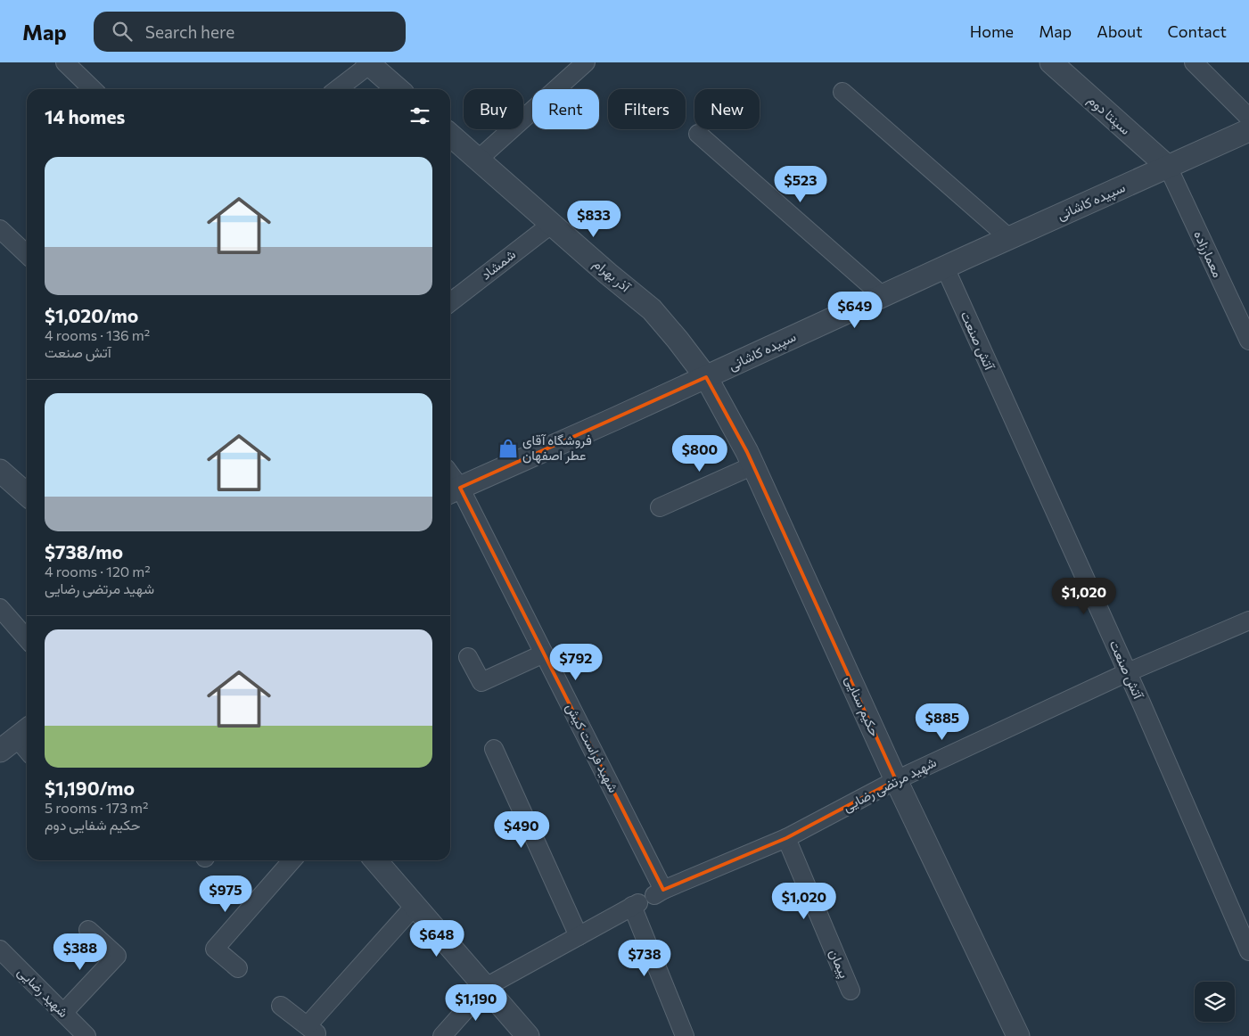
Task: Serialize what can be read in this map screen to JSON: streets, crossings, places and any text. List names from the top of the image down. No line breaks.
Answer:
{"streets":{"street":["سپنتا دوم","سپیده کاشانی","معمارزاده","شمشاد","آذر بهرام","آتش صنعت","حکیم سنایی","شهید فراست کیش","شهید مرتضی رضایی","پیمان","شهید رضایی"]},"crossings":[["سپنتا دوم","سپیده کاشانی"],["سپنتا دوم","معمارزاده"],["سپیده کاشانی","معمارزاده"],["سپیده کاشانی","آذر بهرام"],["سپیده کاشانی","آتش صنعت"],["سپیده کاشانی","حکیم سنایی"],["سپیده کاشانی","شهید فراست کیش"],["شمشاد","آذر بهرام"],["آذر بهرام","حکیم سنایی"],["آتش صنعت","شهید مرتضی رضایی"],["حکیم سنایی","شهید مرتضی رضایی"],["شهید فراست کیش","شهید مرتضی رضایی"],["شهید مرتضی رضایی","پیمان"]],"places":{"shop":["فروشگاه آقای عطر اصفهان"]},"page":{"header":"Map","search":"Search here","nav":["Home","Map","About","Contact"],"chip":["Buy","Rent","Filters","New"],"heading":"14 homes","list":[{"name":"$1,020/mo","note":"4 rooms · 136 m² · آتش صنعت"},{"name":"$738/mo","note":"4 rooms · 120 m² · شهید مرتضی رضایی"},{"name":"$1,190/mo","note":"5 rooms · 173 m² · حکیم شفایی دوم"}],"price":["$523","$833","$649","$800","$1,020","$792","$885","$490","$975","$1,020","$648","$388","$738","$1,190"]}}
